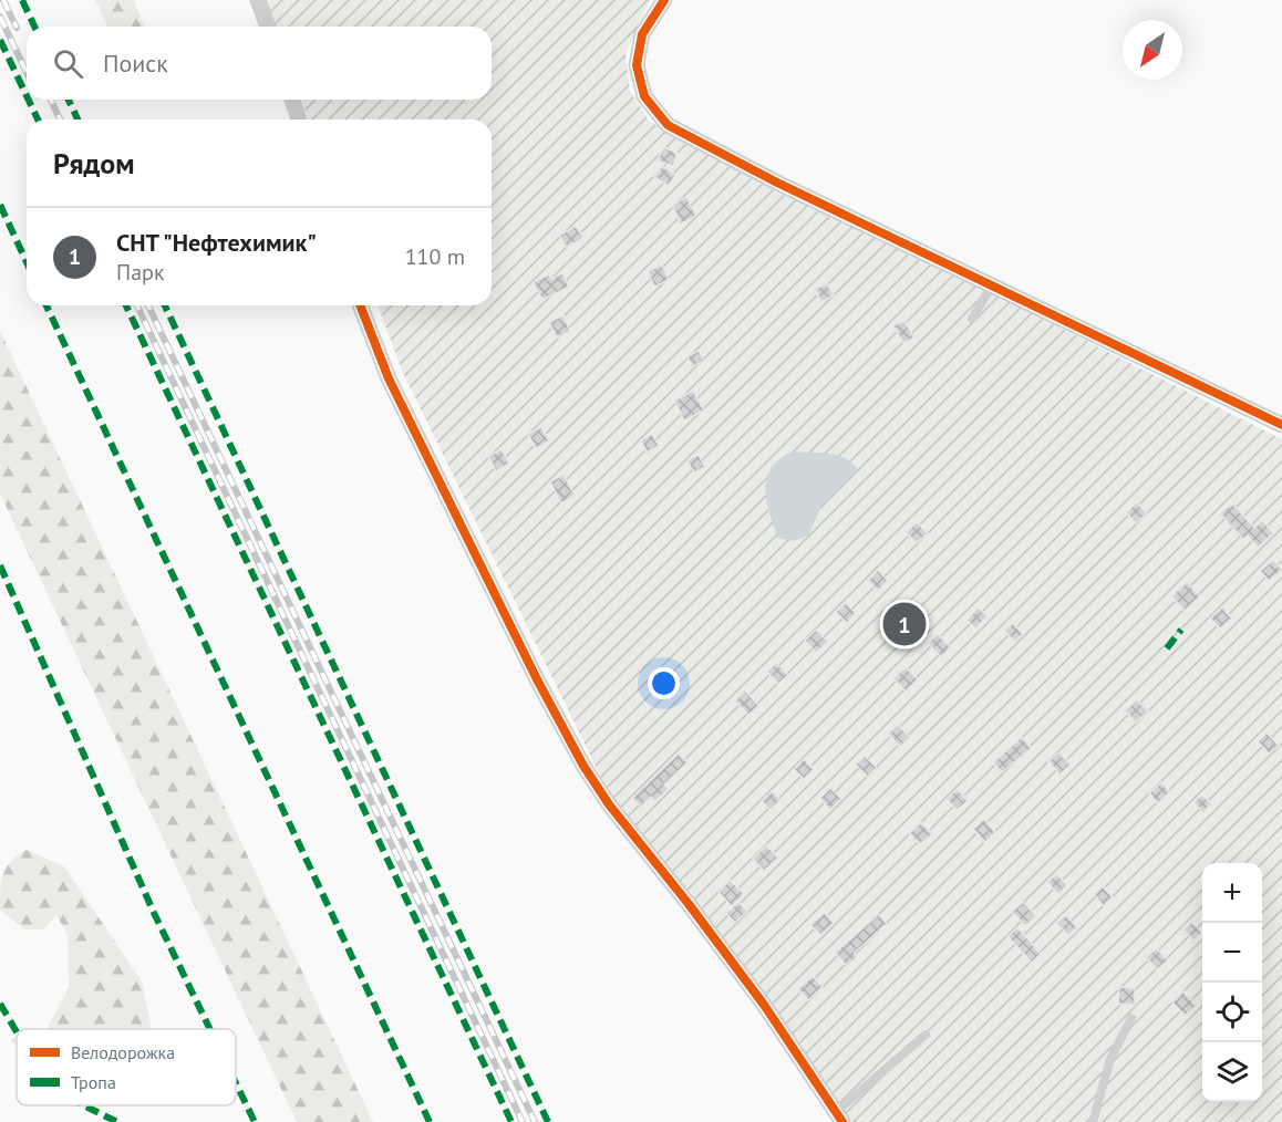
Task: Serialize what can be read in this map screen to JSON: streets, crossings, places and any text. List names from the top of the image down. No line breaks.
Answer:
{"legend":["Велодорожка","Тропа"],"north":"bottom left","page":{"search":"Поиск","heading":"Рядом","list":[{"mark":"1","name":"СНТ \"Нефтехимик\"","note":"Парк","value":"110 m"}],"pins":"1","map_buttons":["+","−"]}}
